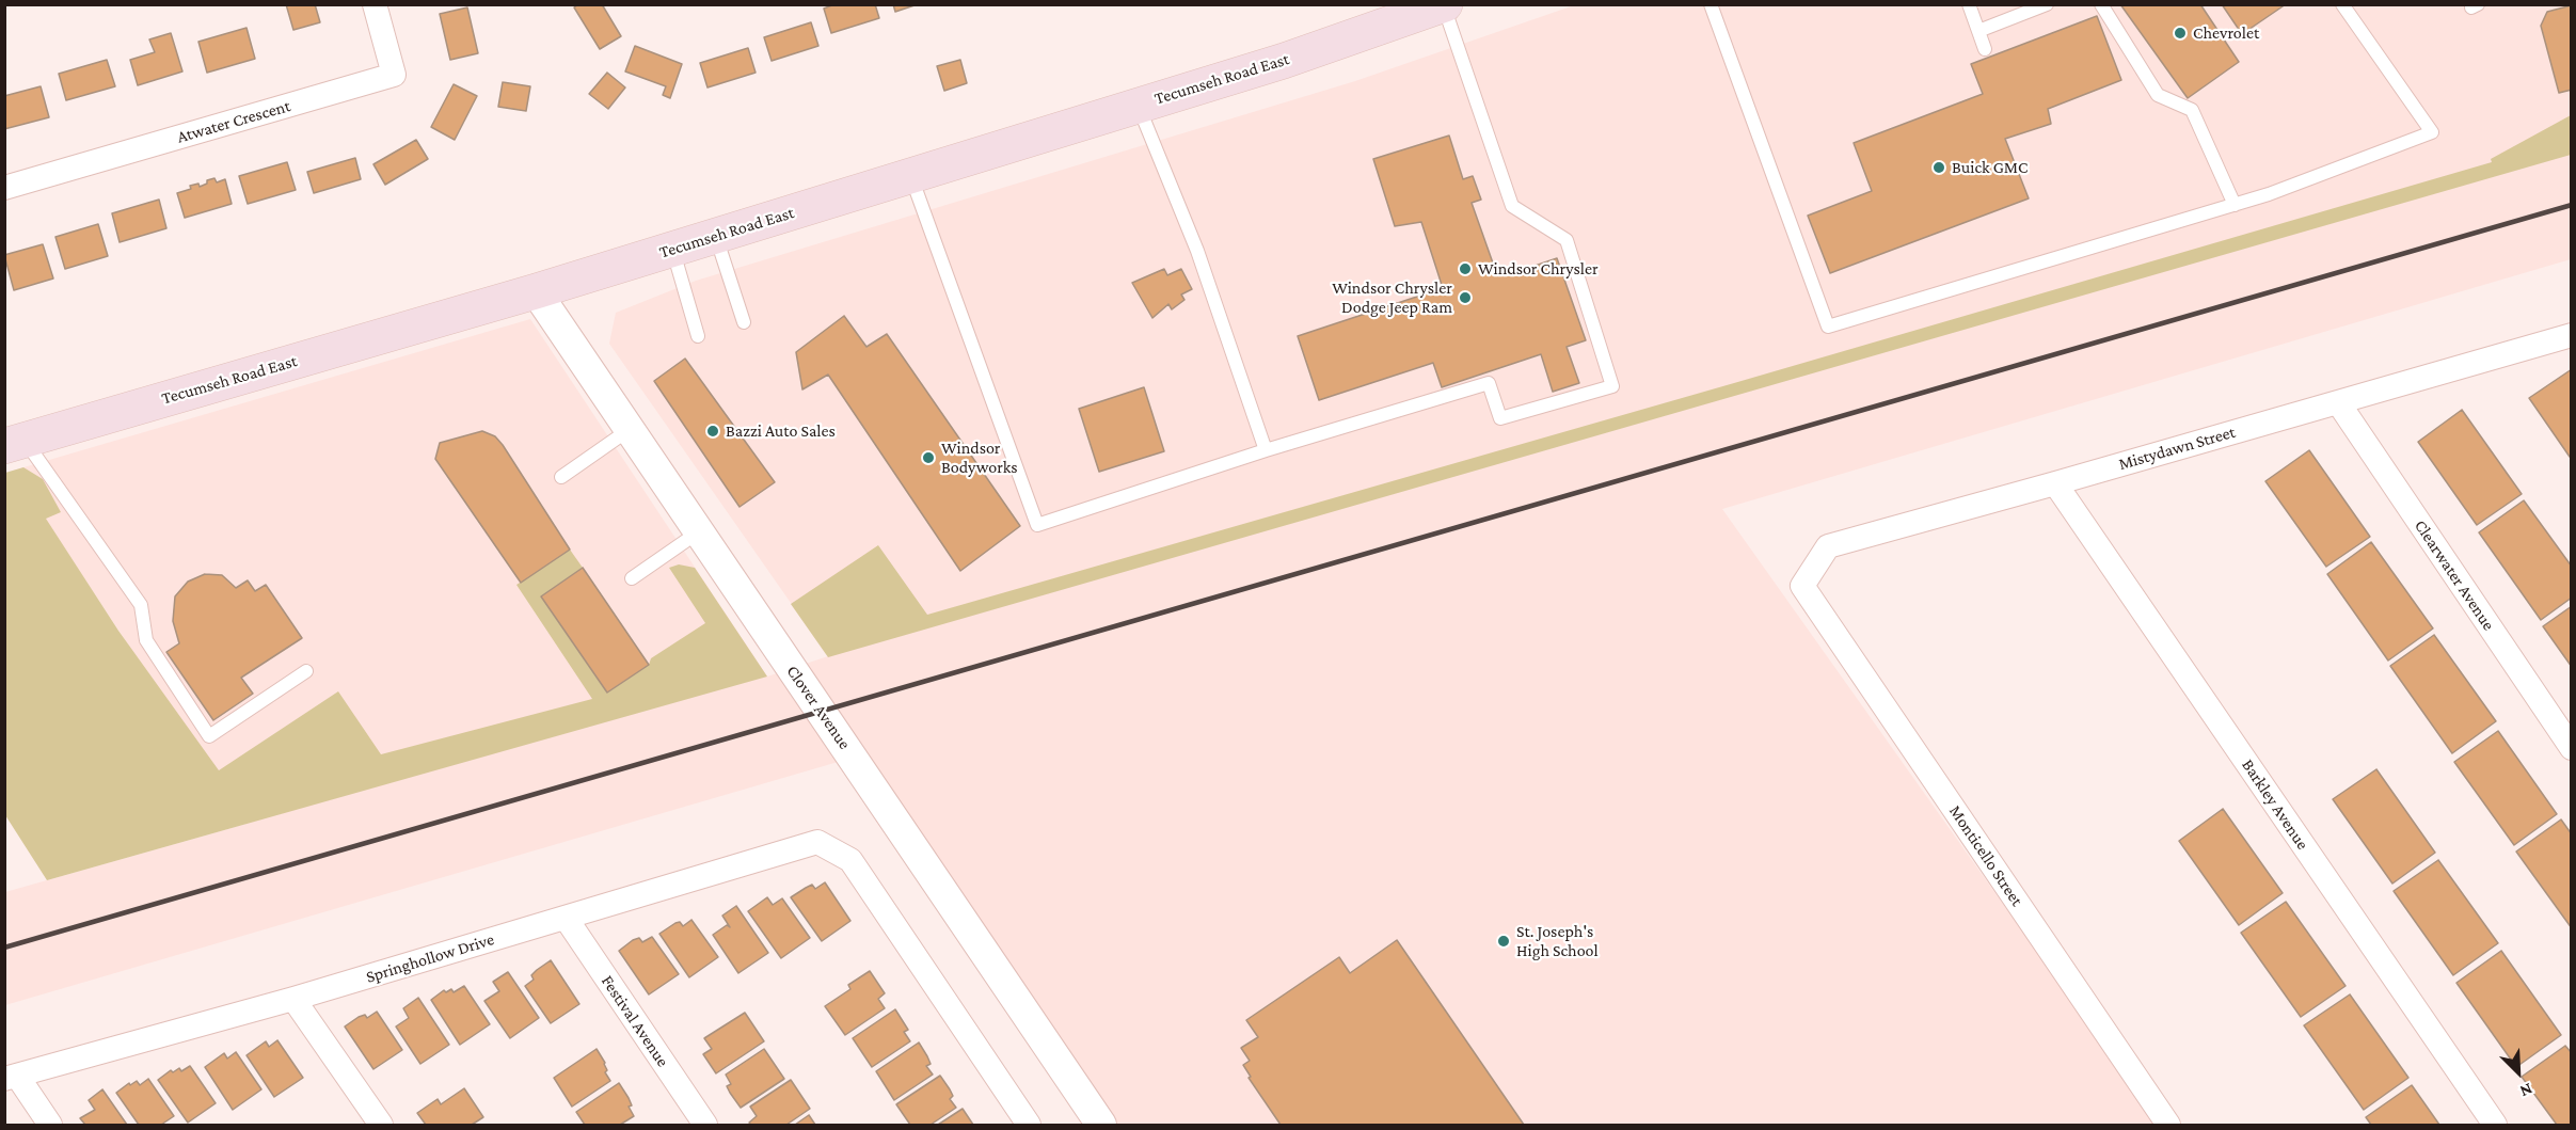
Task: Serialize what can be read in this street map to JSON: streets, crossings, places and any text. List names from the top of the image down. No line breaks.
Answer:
{"streets":{"main road":["Tecumseh Road East"],"street":["Atwater Crescent","Mistydawn Street","Clearwater Avenue","Clover Avenue","Barkley Avenue","Monticello Street","Springhollow Drive","Festival Avenue"]},"crossings":[["Tecumseh Road East","Clover Avenue"],["Mistydawn Street","Clearwater Avenue"],["Mistydawn Street","Barkley Avenue"],["Mistydawn Street","Monticello Street"],["Springhollow Drive","Festival Avenue"]],"places":["Chevrolet","Buick GMC","Windsor Chrysler","Windsor Chrysler Dodge Jeep Ram","Bazzi Auto Sales","Windsor Bodyworks","St. Joseph's High School"],"north":"bottom right"}
